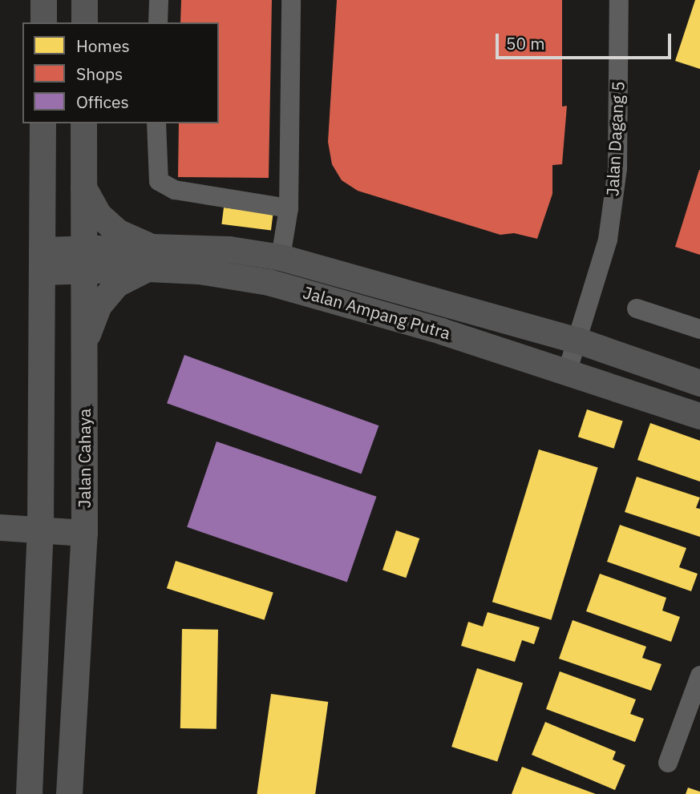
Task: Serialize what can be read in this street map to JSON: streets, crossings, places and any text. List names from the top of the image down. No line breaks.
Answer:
{"streets":{"main road":["Jalan Ampang Putra","Jalan Cahaya"],"street":["Jalan Dagang 5"]},"crossings":[["Jalan Dagang 5","Jalan Ampang Putra"],["Jalan Ampang Putra","Jalan Cahaya"]],"legend":["Homes","Shops","Offices"],"scale_bar":"50 m"}
